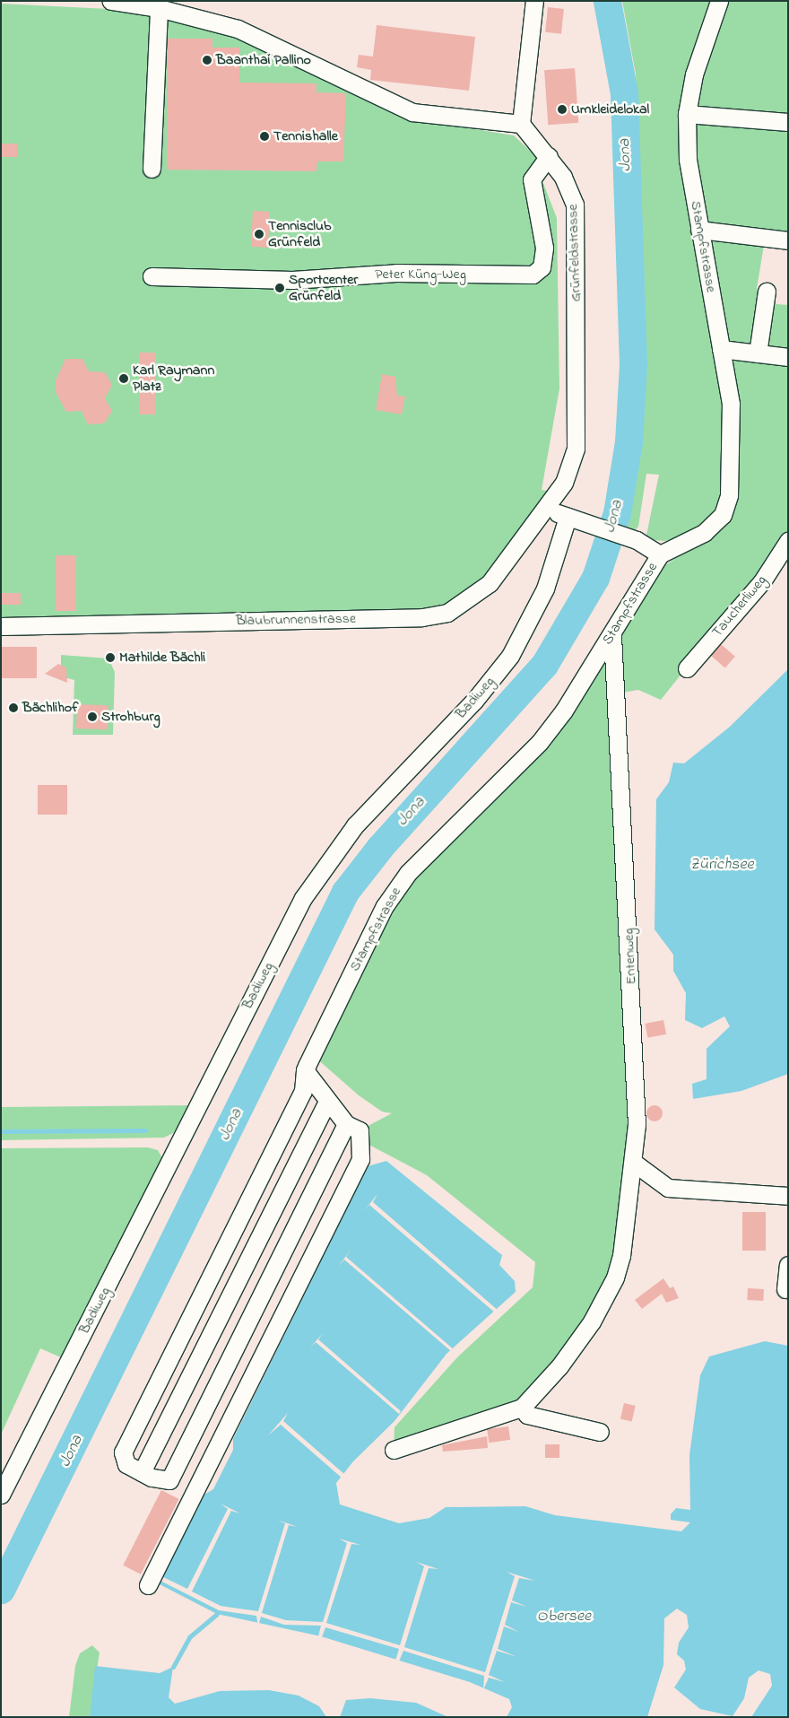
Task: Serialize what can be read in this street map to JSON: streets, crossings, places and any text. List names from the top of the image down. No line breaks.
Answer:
{"streets":{"street":["Stampfstrasse","Grünfeldstrasse","Peter Küng-Weg","Taucherliweg","Blaubrunnenstrasse","Badiweg","Entenweg"]},"crossings":[["Stampfstrasse","Entenweg"],["Grünfeldstrasse","Peter Küng-Weg"],["Grünfeldstrasse","Blaubrunnenstrasse"]],"water":["Jona","Zürichsee","Obersee"],"places":["Baanthai Pallino","Umkleidelokal","Tennishalle","Tennisclub Grünfeld","Sportcenter Grünfeld","Karl Raymann Platz","Mathilde Bächli","Bächlihof","Strohburg"]}
